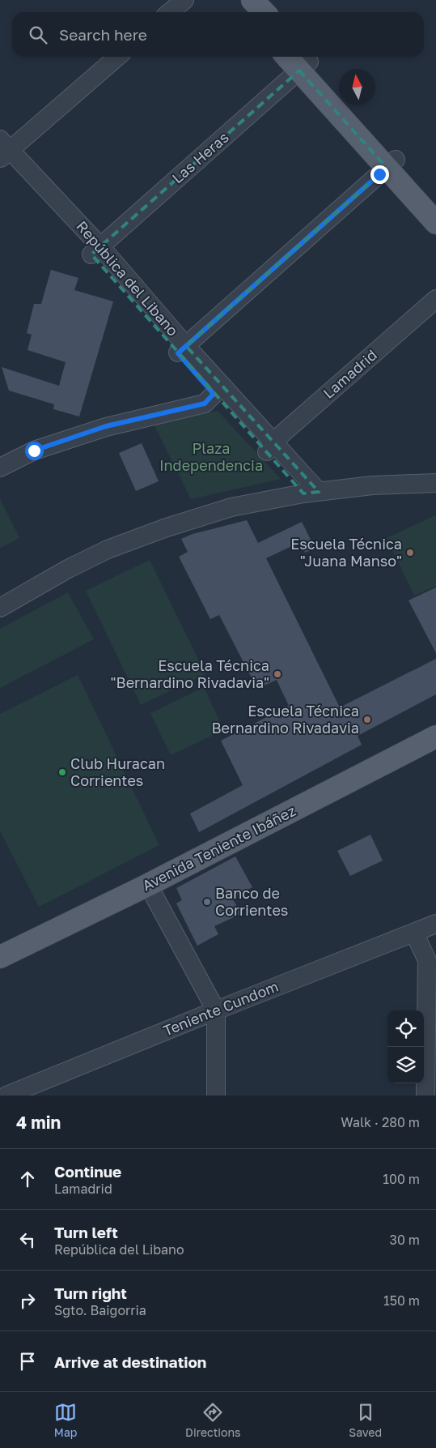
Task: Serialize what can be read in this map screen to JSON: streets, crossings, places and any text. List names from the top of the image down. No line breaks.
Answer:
{"streets":{"main road":["Avenida Teniente Ibáñez"],"street":["Las Heras","República del Libano","Lamadrid","Teniente Cundom"]},"crossings":[["Las Heras","República del Libano"],["República del Libano","Lamadrid"]],"parks":["Plaza Independencia"],"places":["Escuela Técnica \"Juana Manso\"","Escuela Técnica \"Bernardino Rivadavia\"","Escuela Técnica Bernardino Rivadavia","Club Huracan Corrientes","Banco de Corrientes"],"north":"top","page":{"search":"Search here","heading":["4 min","Walk · 280 m"],"list":[["Continue","Lamadrid","100 m"],["Turn left","República del Libano","30 m"],["Turn right","Sgto. Baigorria","150 m"],"Arrive at destination"],"nav":["Map","Directions","Saved"]}}
